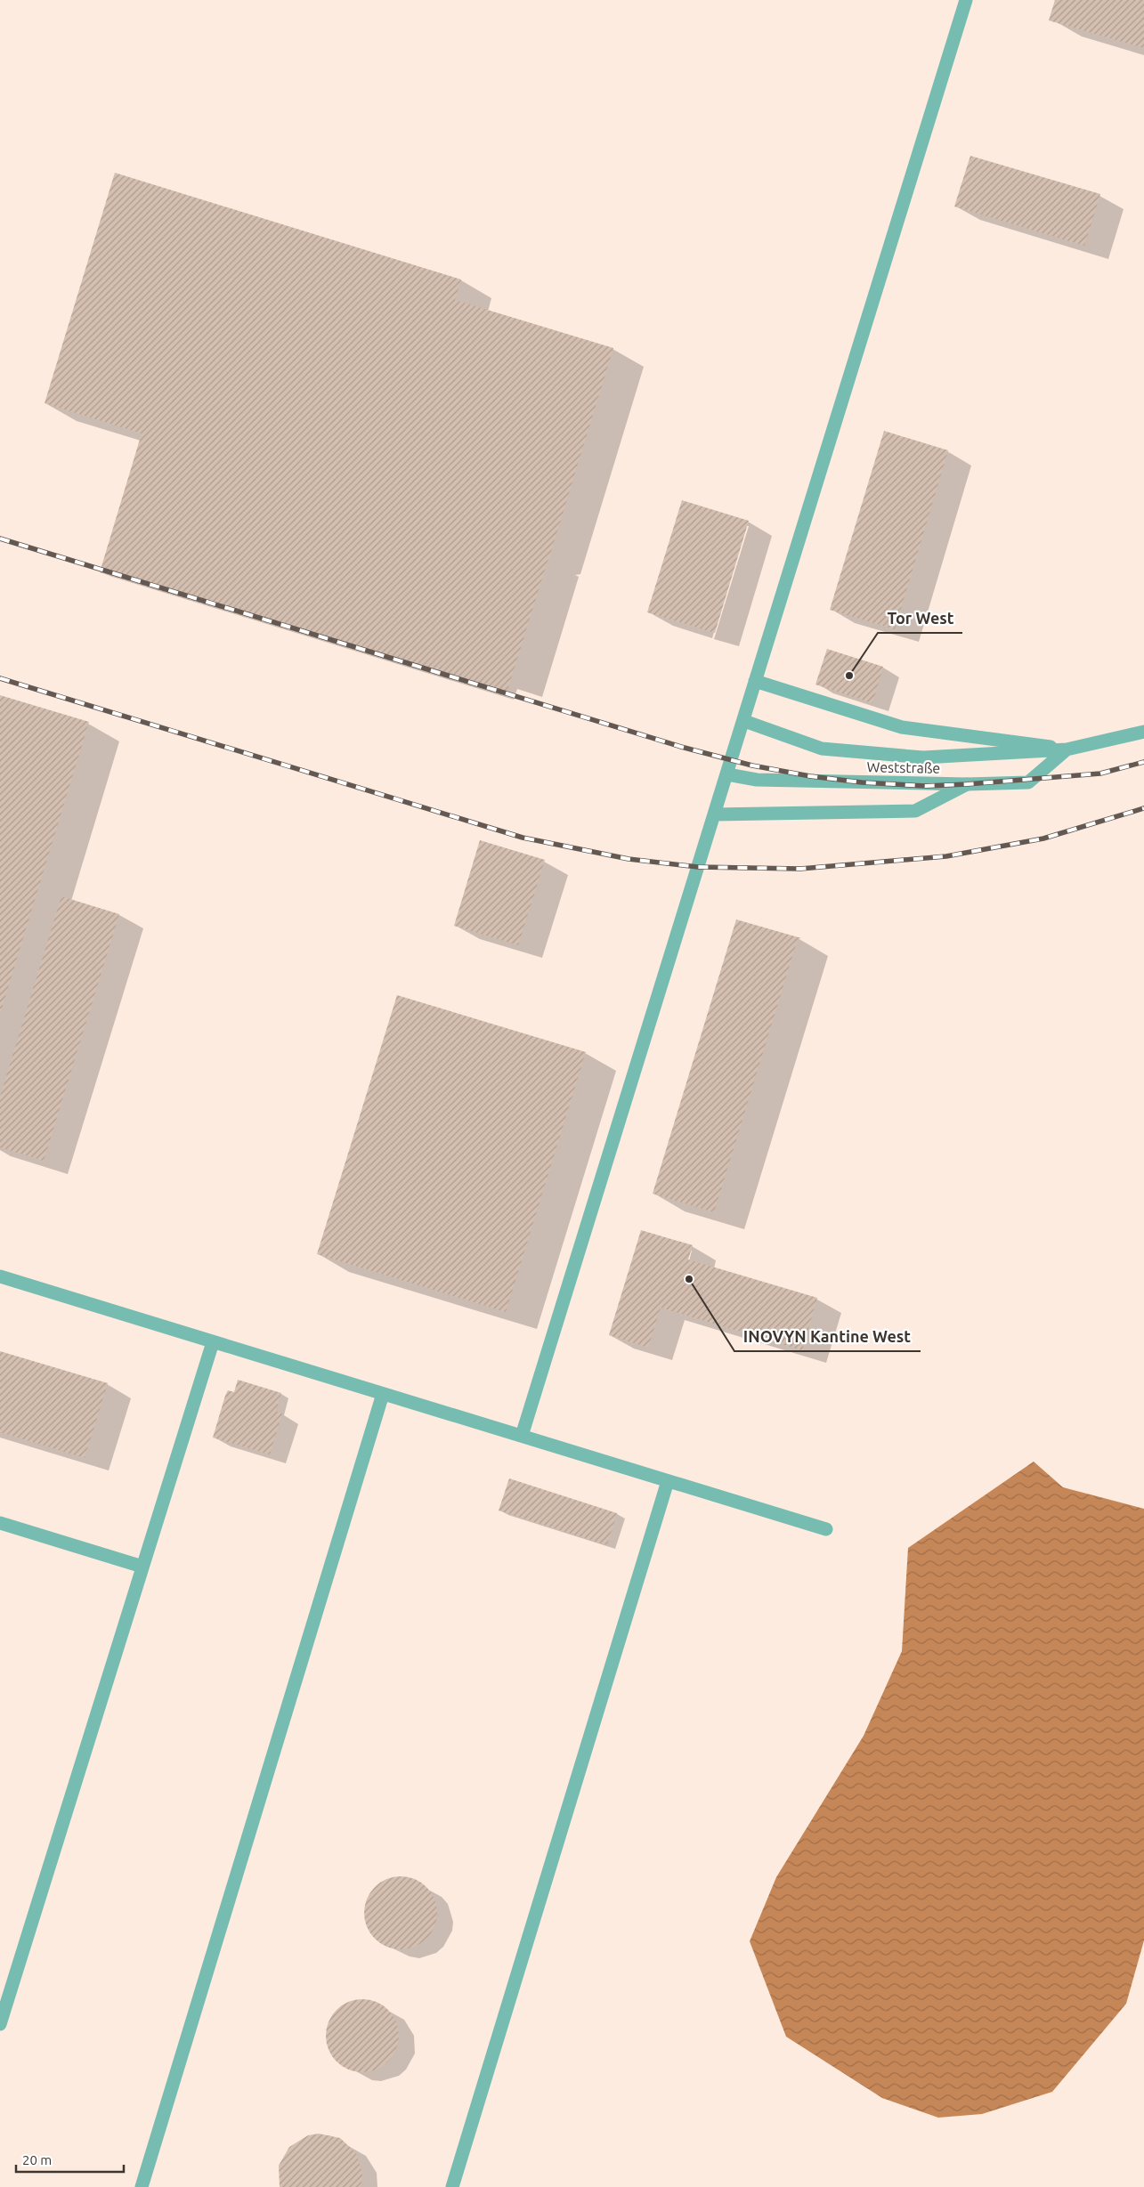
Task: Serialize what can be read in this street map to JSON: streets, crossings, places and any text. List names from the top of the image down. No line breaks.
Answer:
{"streets":{"street":["Weststraße"]},"places":["Tor West","INOVYN Kantine West"],"scale_bar":"20 m"}
